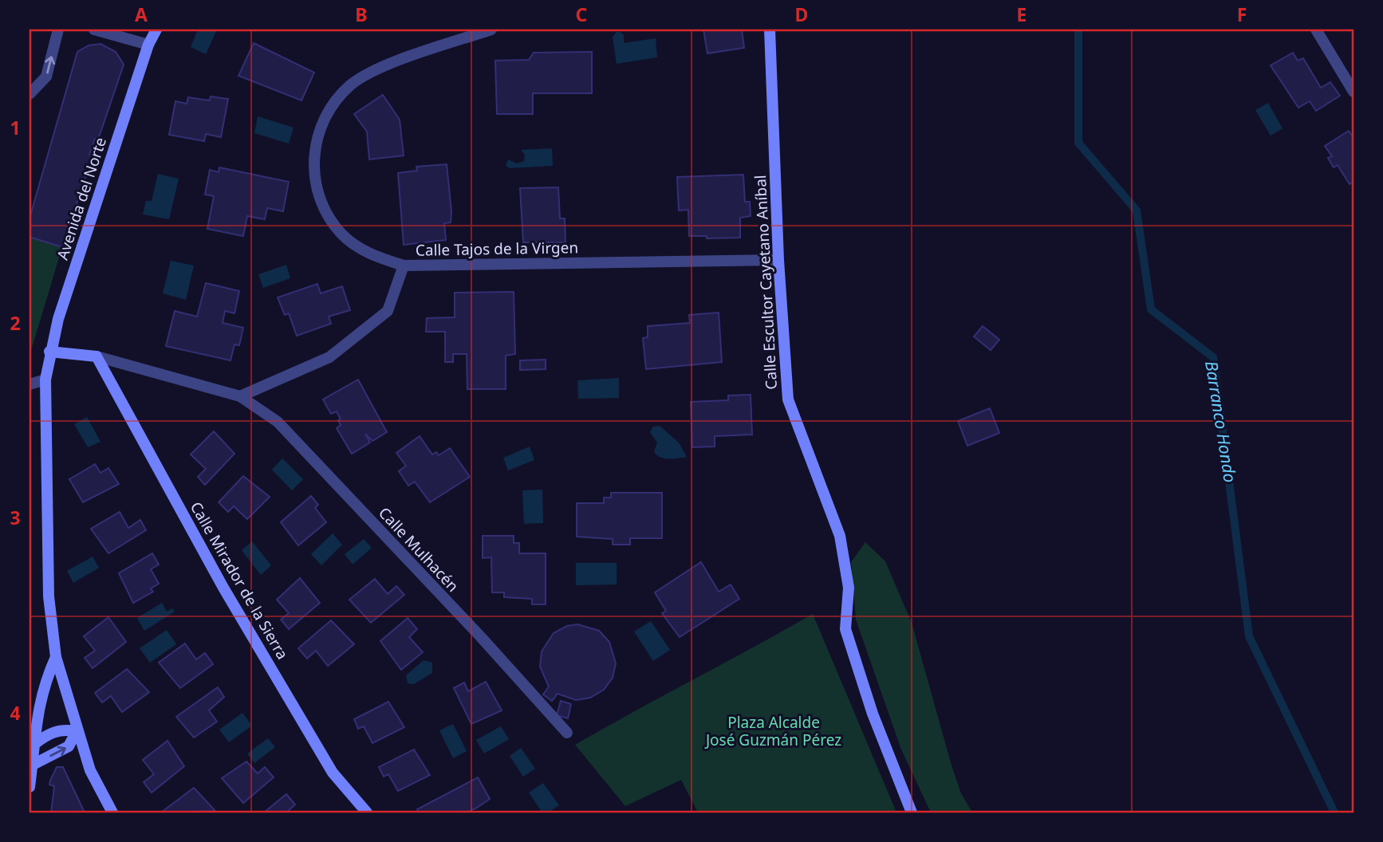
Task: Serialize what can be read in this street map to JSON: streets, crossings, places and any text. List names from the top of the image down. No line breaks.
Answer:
{"streets":{"street":["Avenida del Norte","Calle Tajos de la Virgen","Calle Escultor Cayetano Aníbal","Calle Mulhacén","Calle Mirador de la Sierra"]},"crossings":[["Calle Tajos de la Virgen","Calle Escultor Cayetano Aníbal"],["Calle Mulhacén","Calle Mirador de la Sierra"]],"water":["Barranco Hondo"],"parks":["Plaza Alcalde José Guzmán Pérez"],"grid":{"columns":["A","B","C","D","E","F"],"rows":["1","2","3","4"]}}
